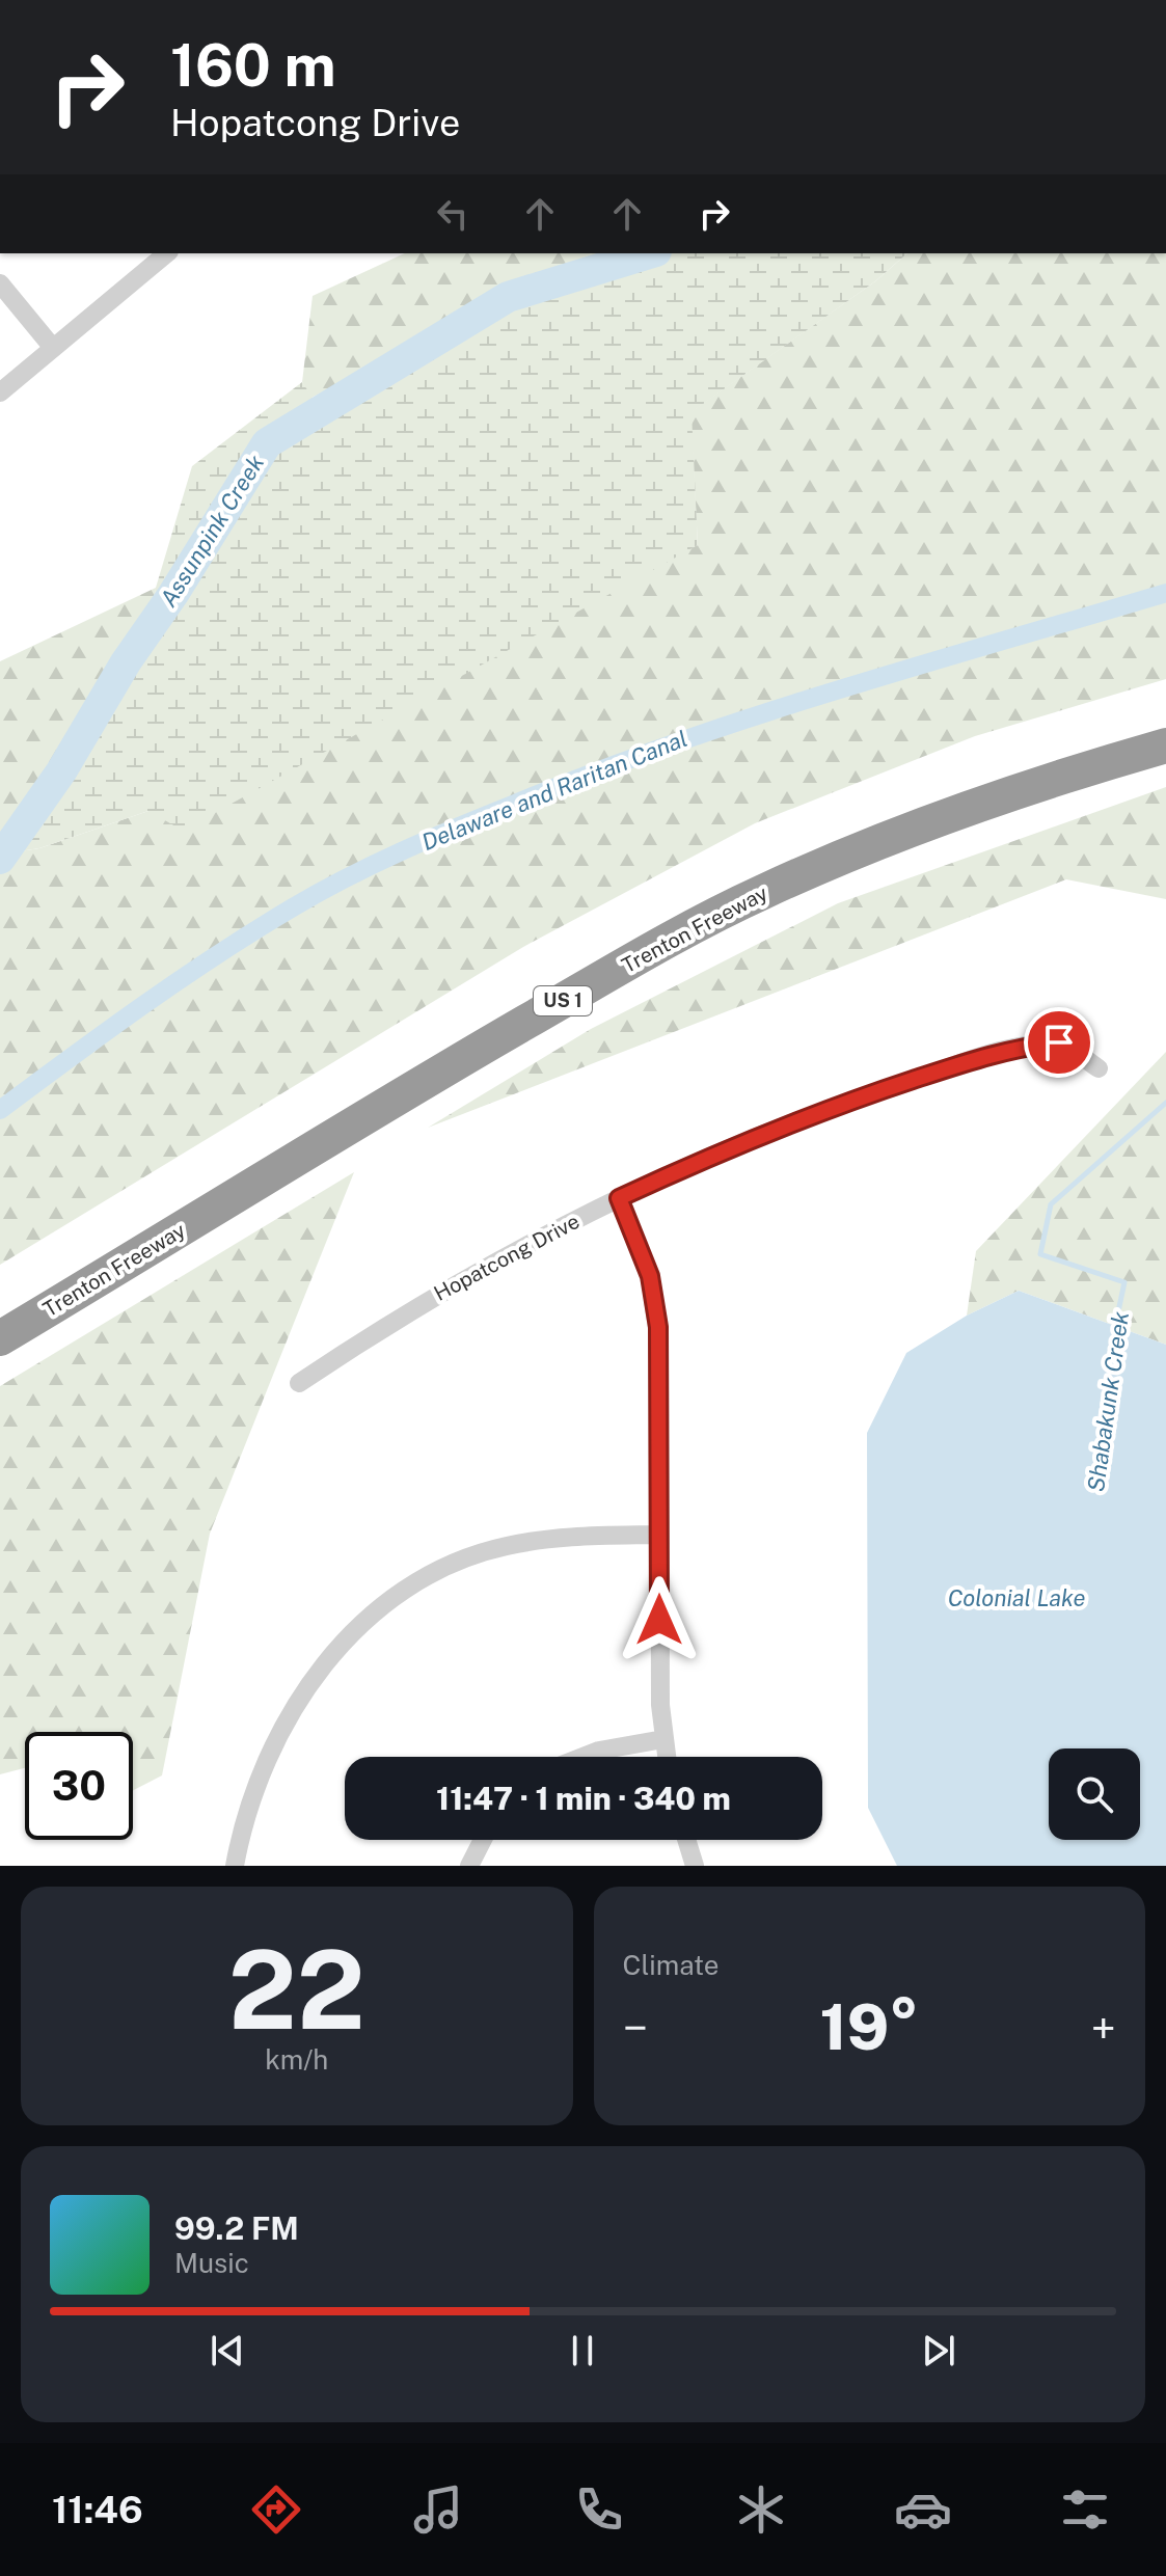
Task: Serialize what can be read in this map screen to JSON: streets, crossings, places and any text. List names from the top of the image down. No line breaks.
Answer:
{"streets":{"highway":["Trenton Freeway","US 1"],"street":["Hopatcong Drive"]},"water":["Assunpink Creek","Delaware and Raritan Canal","Shabakunk Creek","Colonial Lake"],"page":{"turn":["160 m","Hopatcong Drive"],"limit":"30","trip":"11:47 · 1 min · 340 m","tile":[["22","km/h"],"Climate"],"heat":["−","19°","+"],"song":["99.2 FM","Music"],"tabs":"11:46"}}
